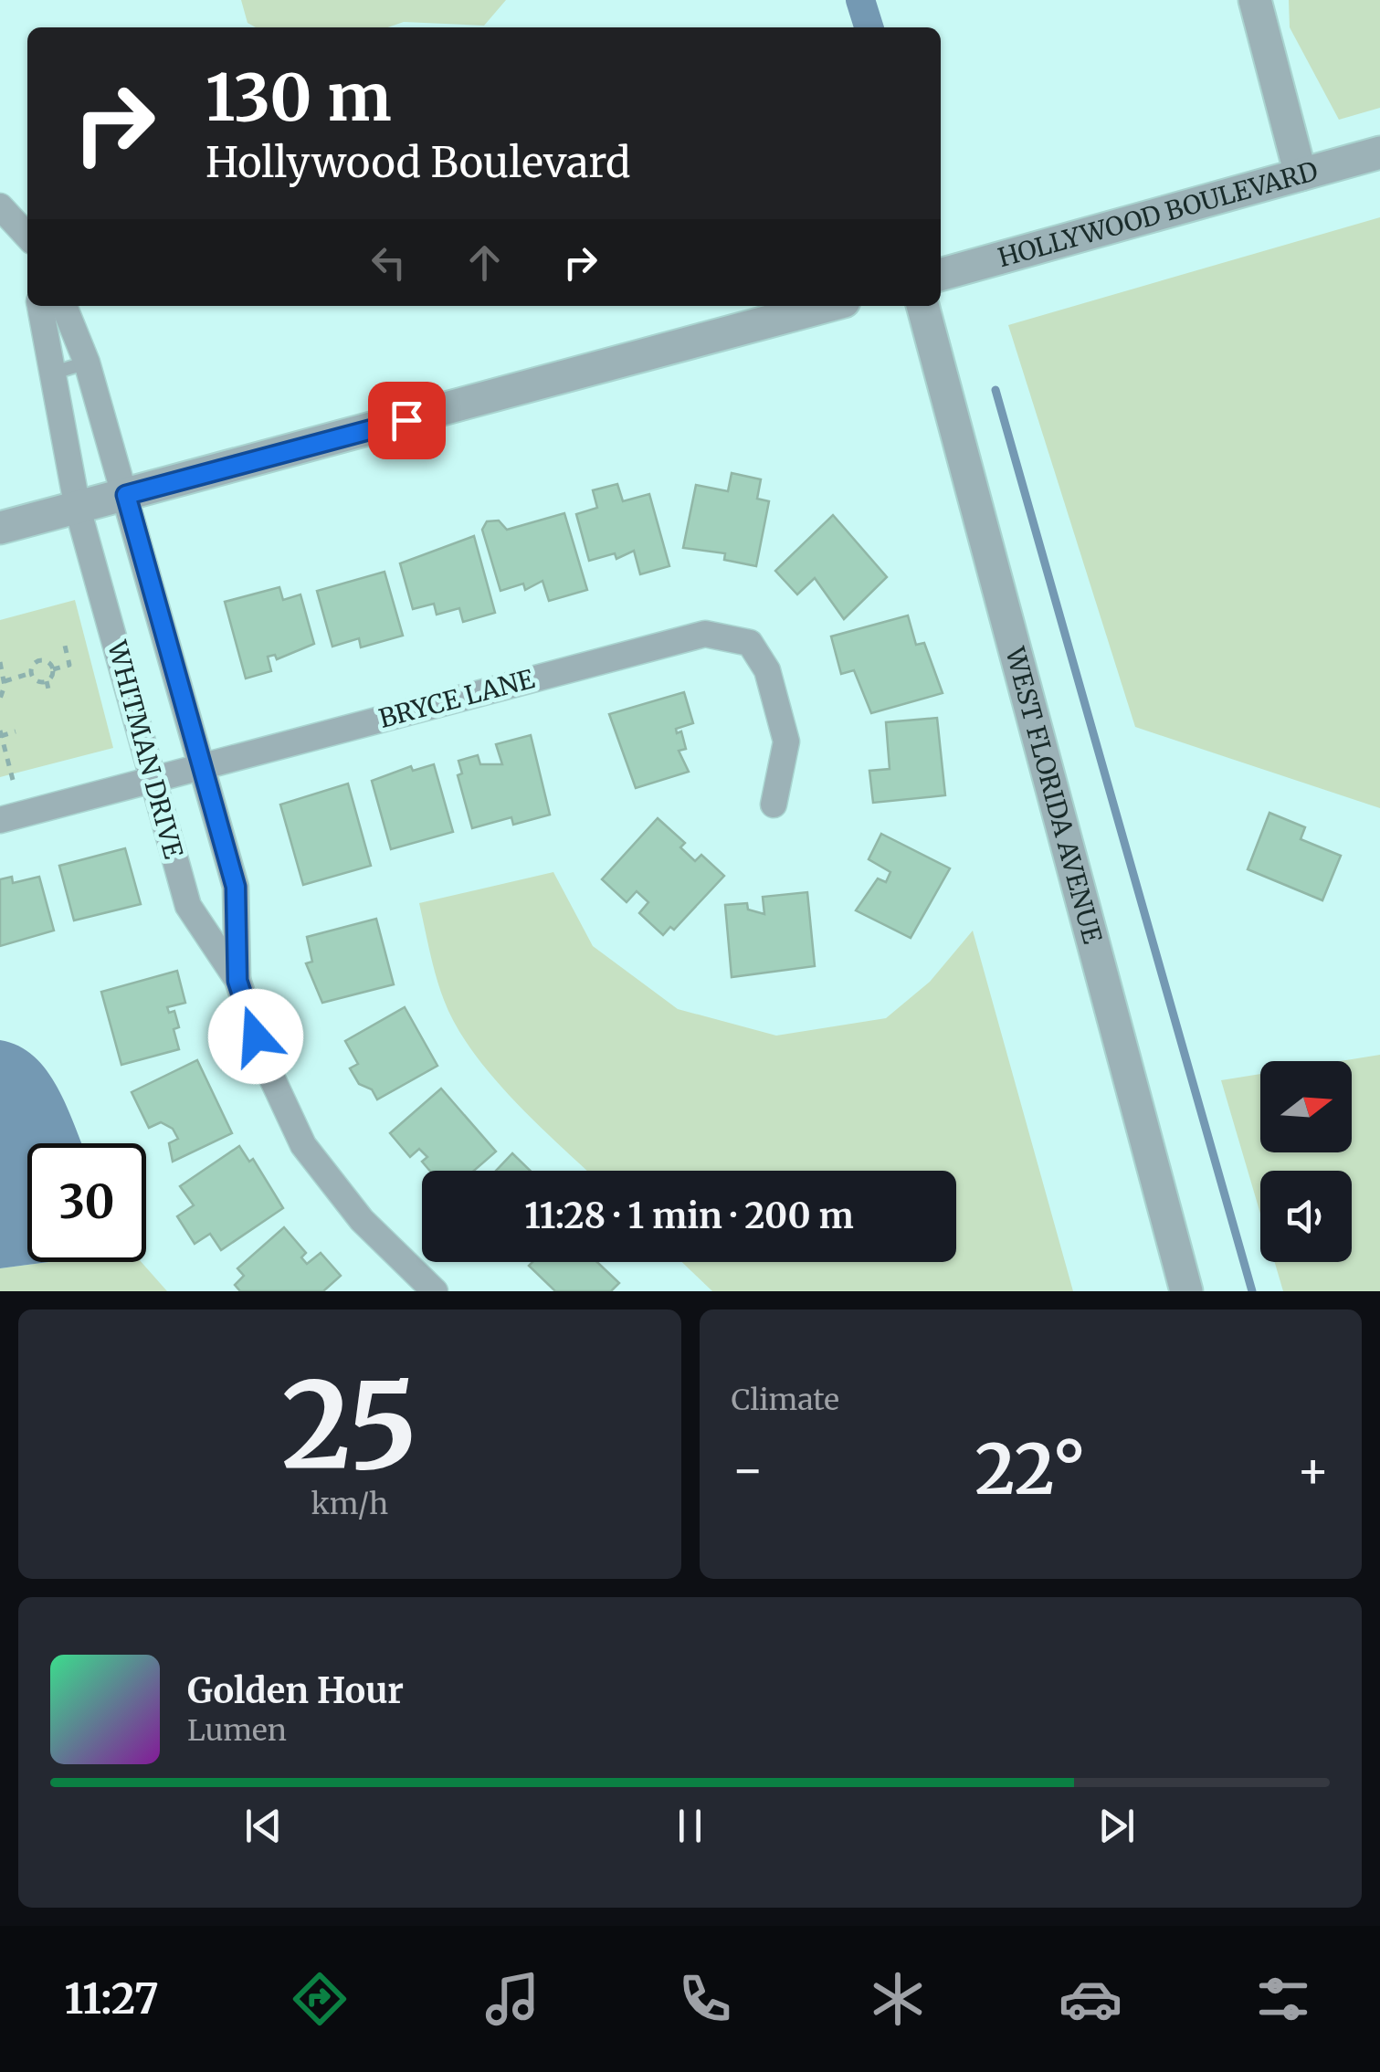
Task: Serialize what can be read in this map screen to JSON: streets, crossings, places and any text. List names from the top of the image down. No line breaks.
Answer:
{"streets":{"street":["HOLLYWOOD BOULEVARD","BRYCE LANE","WHITMAN DRIVE","WEST FLORIDA AVENUE"]},"crossings":[["BRYCE LANE","WHITMAN DRIVE"]],"north":"right","page":{"turn":["130 m","Hollywood Boulevard"],"limit":"30","trip":"11:28 · 1 min · 200 m","tile":[["25","km/h"],"Climate"],"heat":["−","22°","+"],"song":["Golden Hour","Lumen"],"tabs":"11:27"}}
